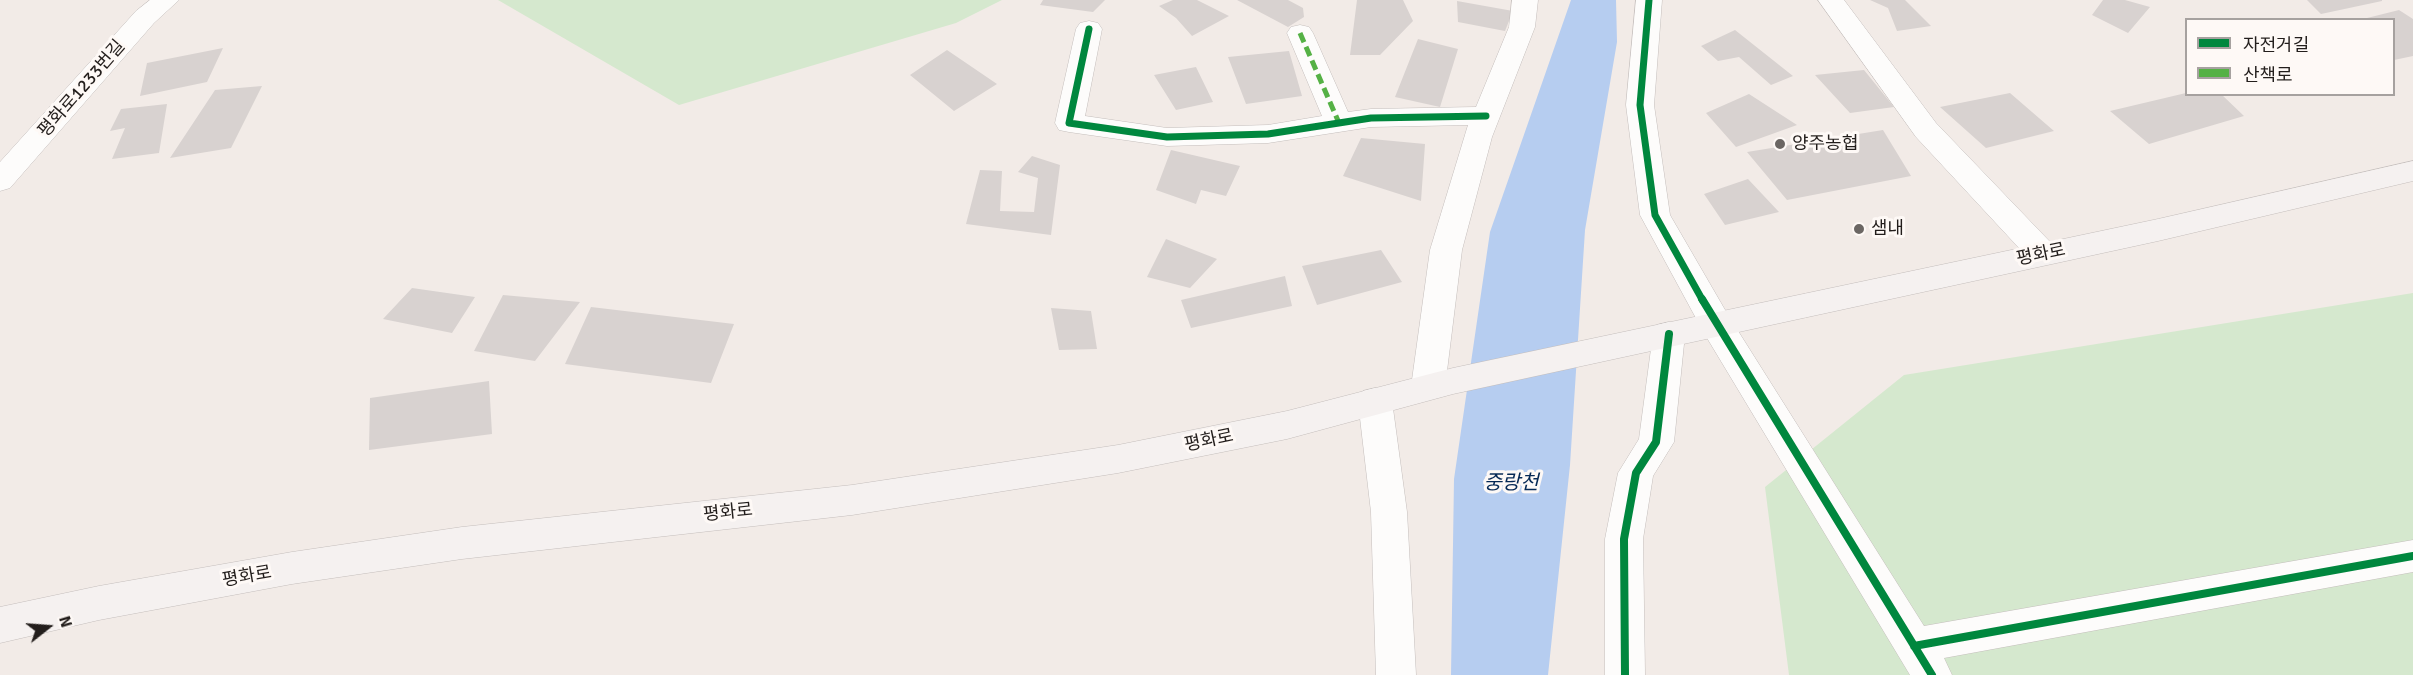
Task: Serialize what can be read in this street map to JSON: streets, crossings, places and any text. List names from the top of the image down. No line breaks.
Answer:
{"streets":{"main road":["평화로"],"street":["평화로1233번길"]},"water":["중랑천"],"places":["양주농협","샘내"],"legend":["자전거길","산책로"],"north":"right"}
